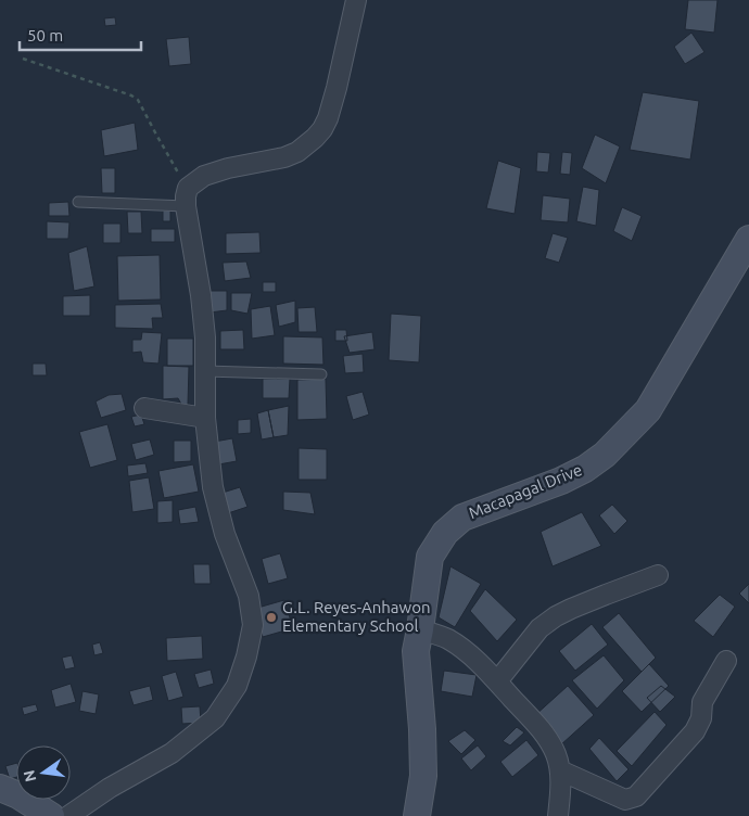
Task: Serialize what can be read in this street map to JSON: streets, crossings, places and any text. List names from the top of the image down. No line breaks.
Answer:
{"streets":{"main road":["Macapagal Drive"]},"places":["G.L. Reyes-Anhawon Elementary School"],"scale_bar":"50 m","north":"left"}
